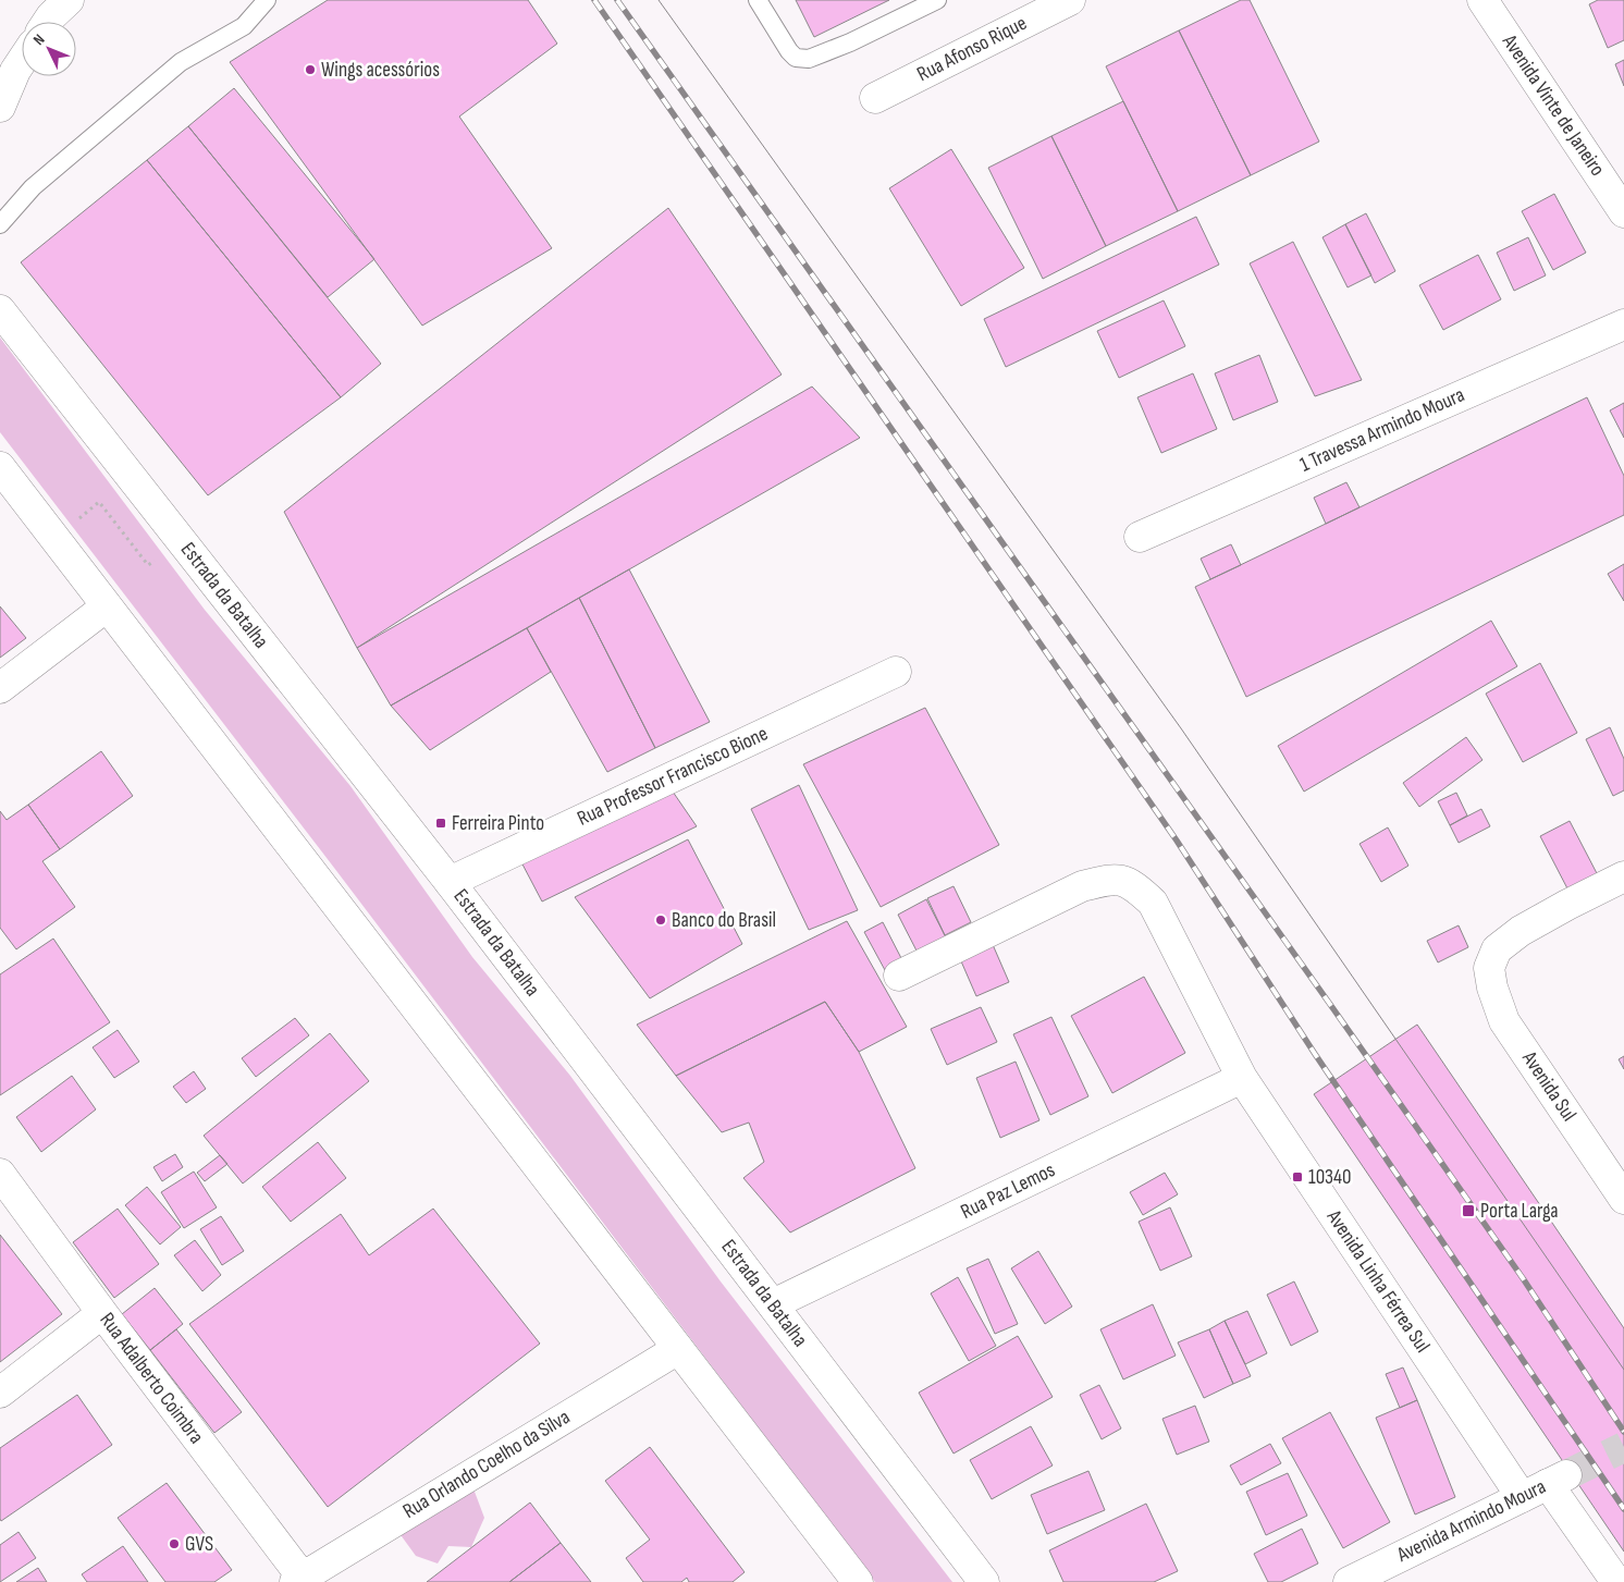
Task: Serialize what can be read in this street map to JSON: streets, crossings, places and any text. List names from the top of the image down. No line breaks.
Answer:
{"streets":{"main road":["Rua Afonso Rique","Avenida Vinte de Janeiro","1 Travessa Armindo Moura","Estrada da Batalha","Rua Professor Francisco Bione","Avenida Sul","Rua Paz Lemos","Avenida Linha Férrea Sul","Rua Adalberto Coimbra","Rua Orlando Coelho da Silva","Avenida Armindo Moura"]},"crossings":[["Estrada da Batalha","Rua Professor Francisco Bione"],["Estrada da Batalha","Rua Paz Lemos"],["Rua Paz Lemos","Avenida Linha Férrea Sul"],["Avenida Linha Férrea Sul","Avenida Armindo Moura"],["Rua Adalberto Coimbra","Rua Orlando Coelho da Silva"]],"places":{"other":["Wings acessórios","Banco do Brasil","GVS"],"transit":["Ferreira Pinto","10340","Porta Larga"]},"north":"top left"}
